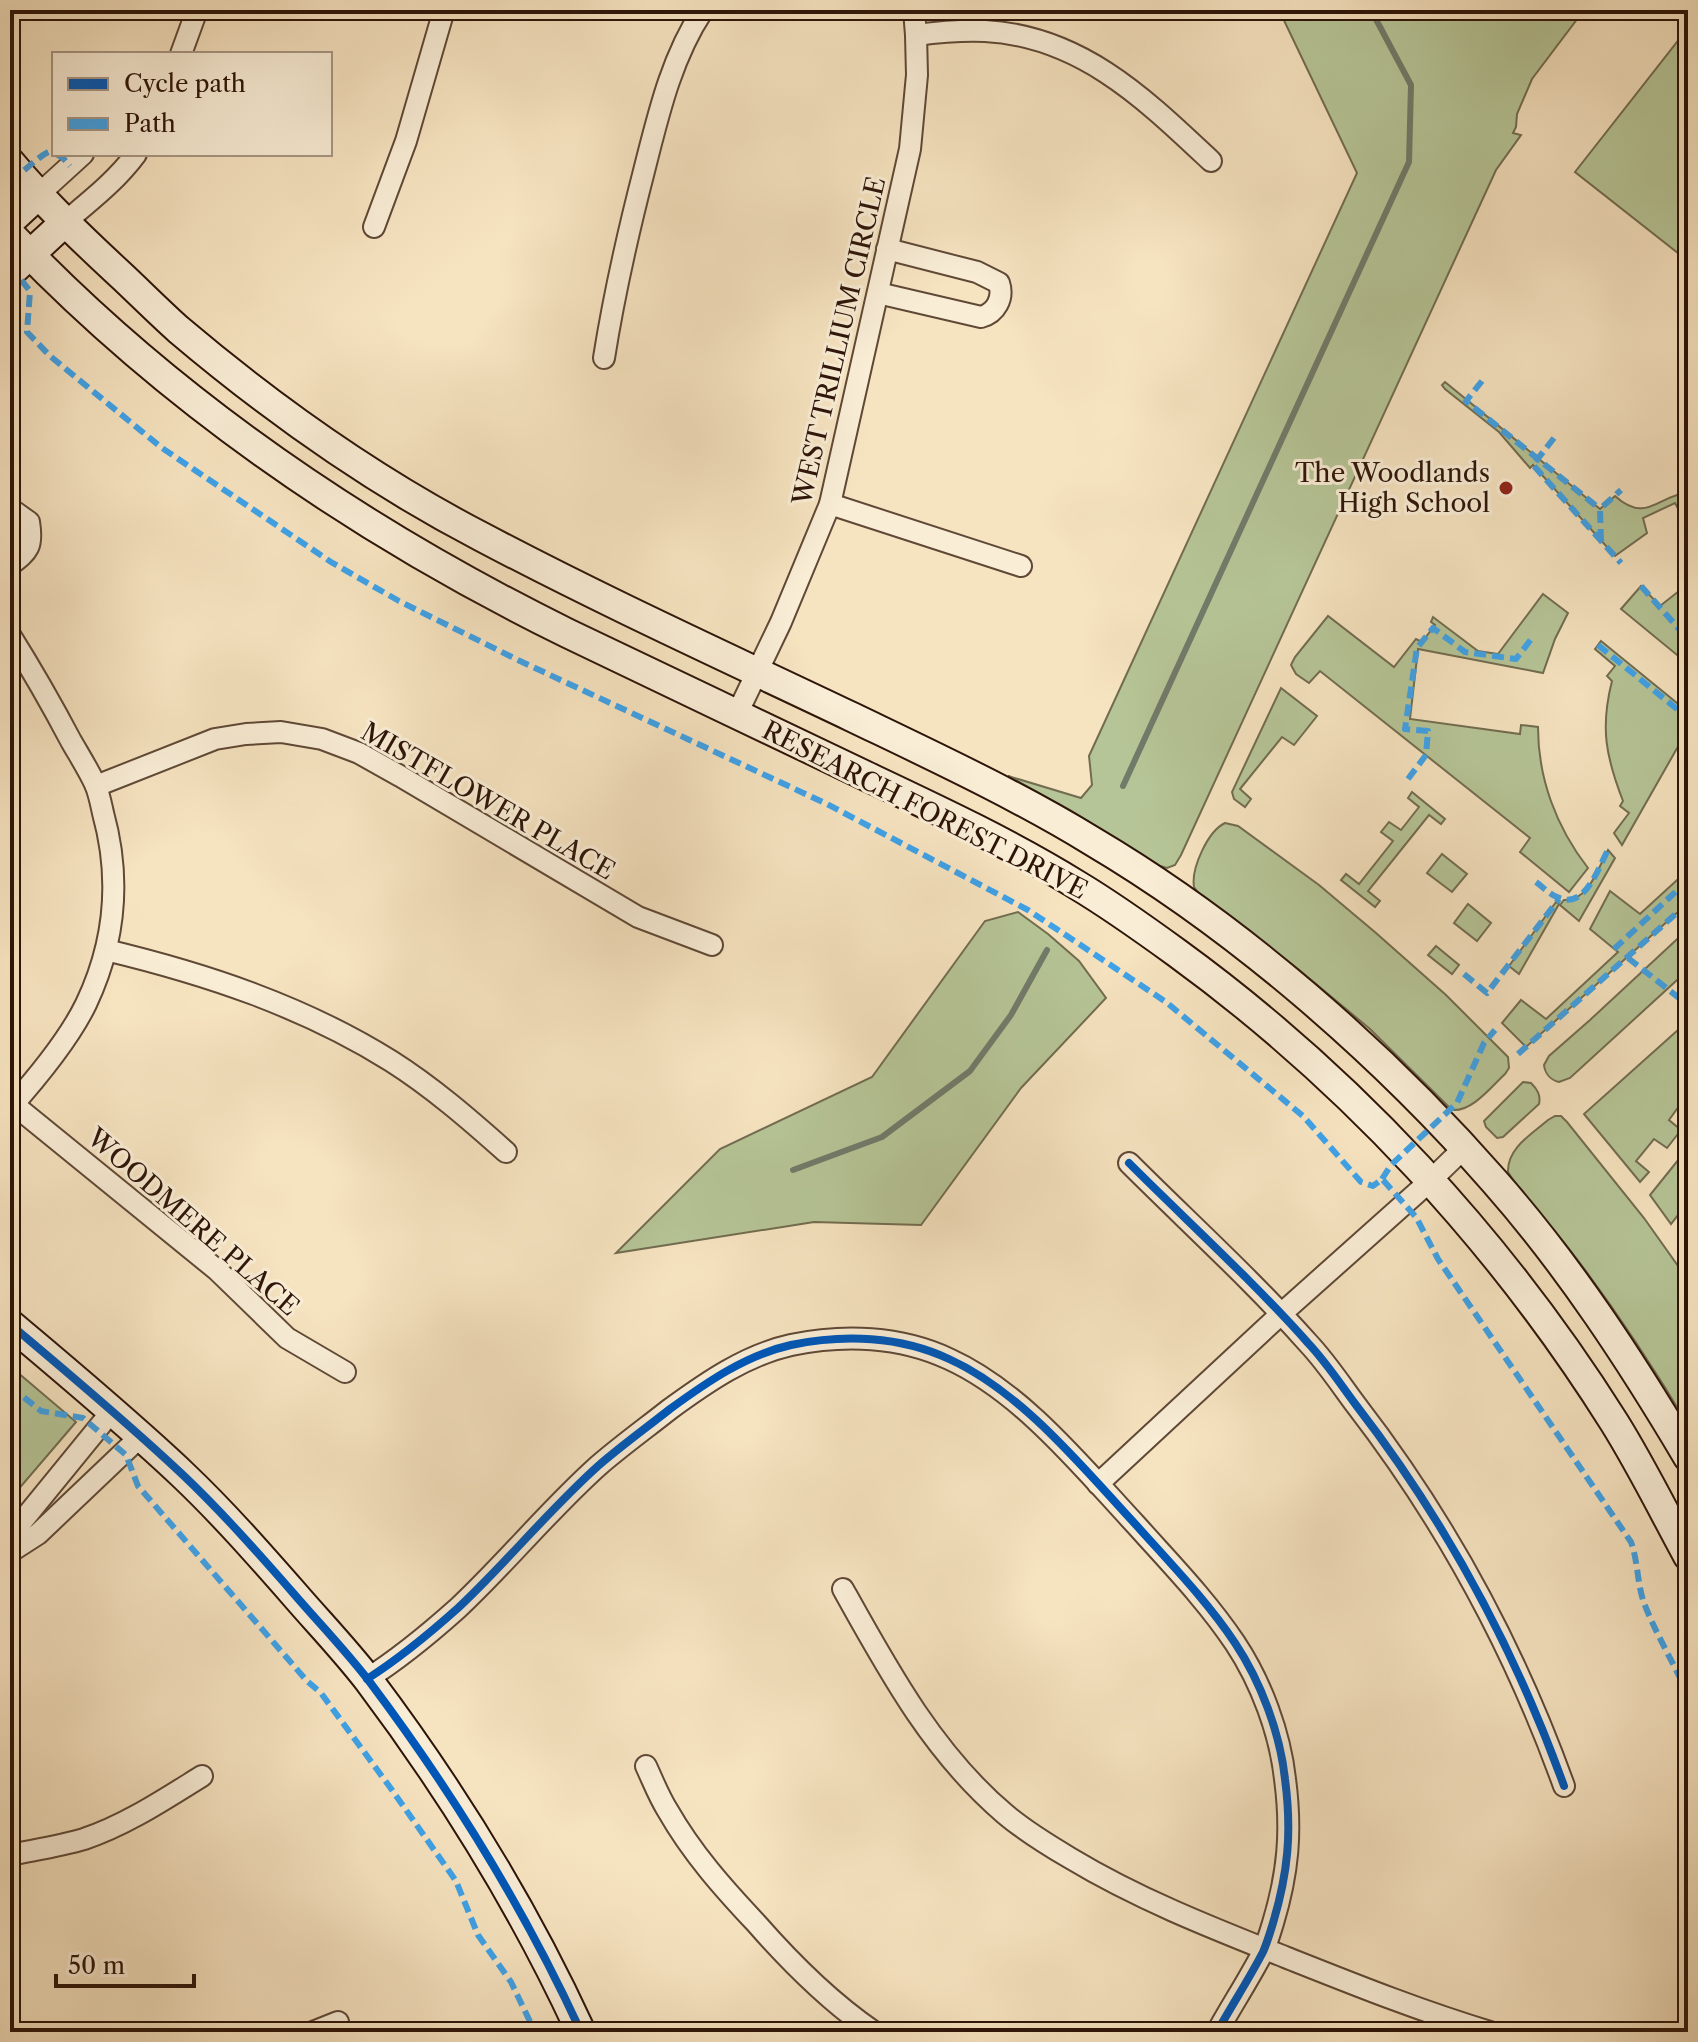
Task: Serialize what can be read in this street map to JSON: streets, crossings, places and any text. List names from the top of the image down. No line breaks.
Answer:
{"streets":{"main road":["RESEARCH FOREST DRIVE"],"street":["WEST TRILLIUM CIRCLE","MISTFLOWER PLACE","WOODMERE PLACE"]},"crossings":[["WEST TRILLIUM CIRCLE","RESEARCH FOREST DRIVE"]],"places":["The Woodlands High School"],"legend":["Cycle path","Path"],"scale_bar":"50 m"}
